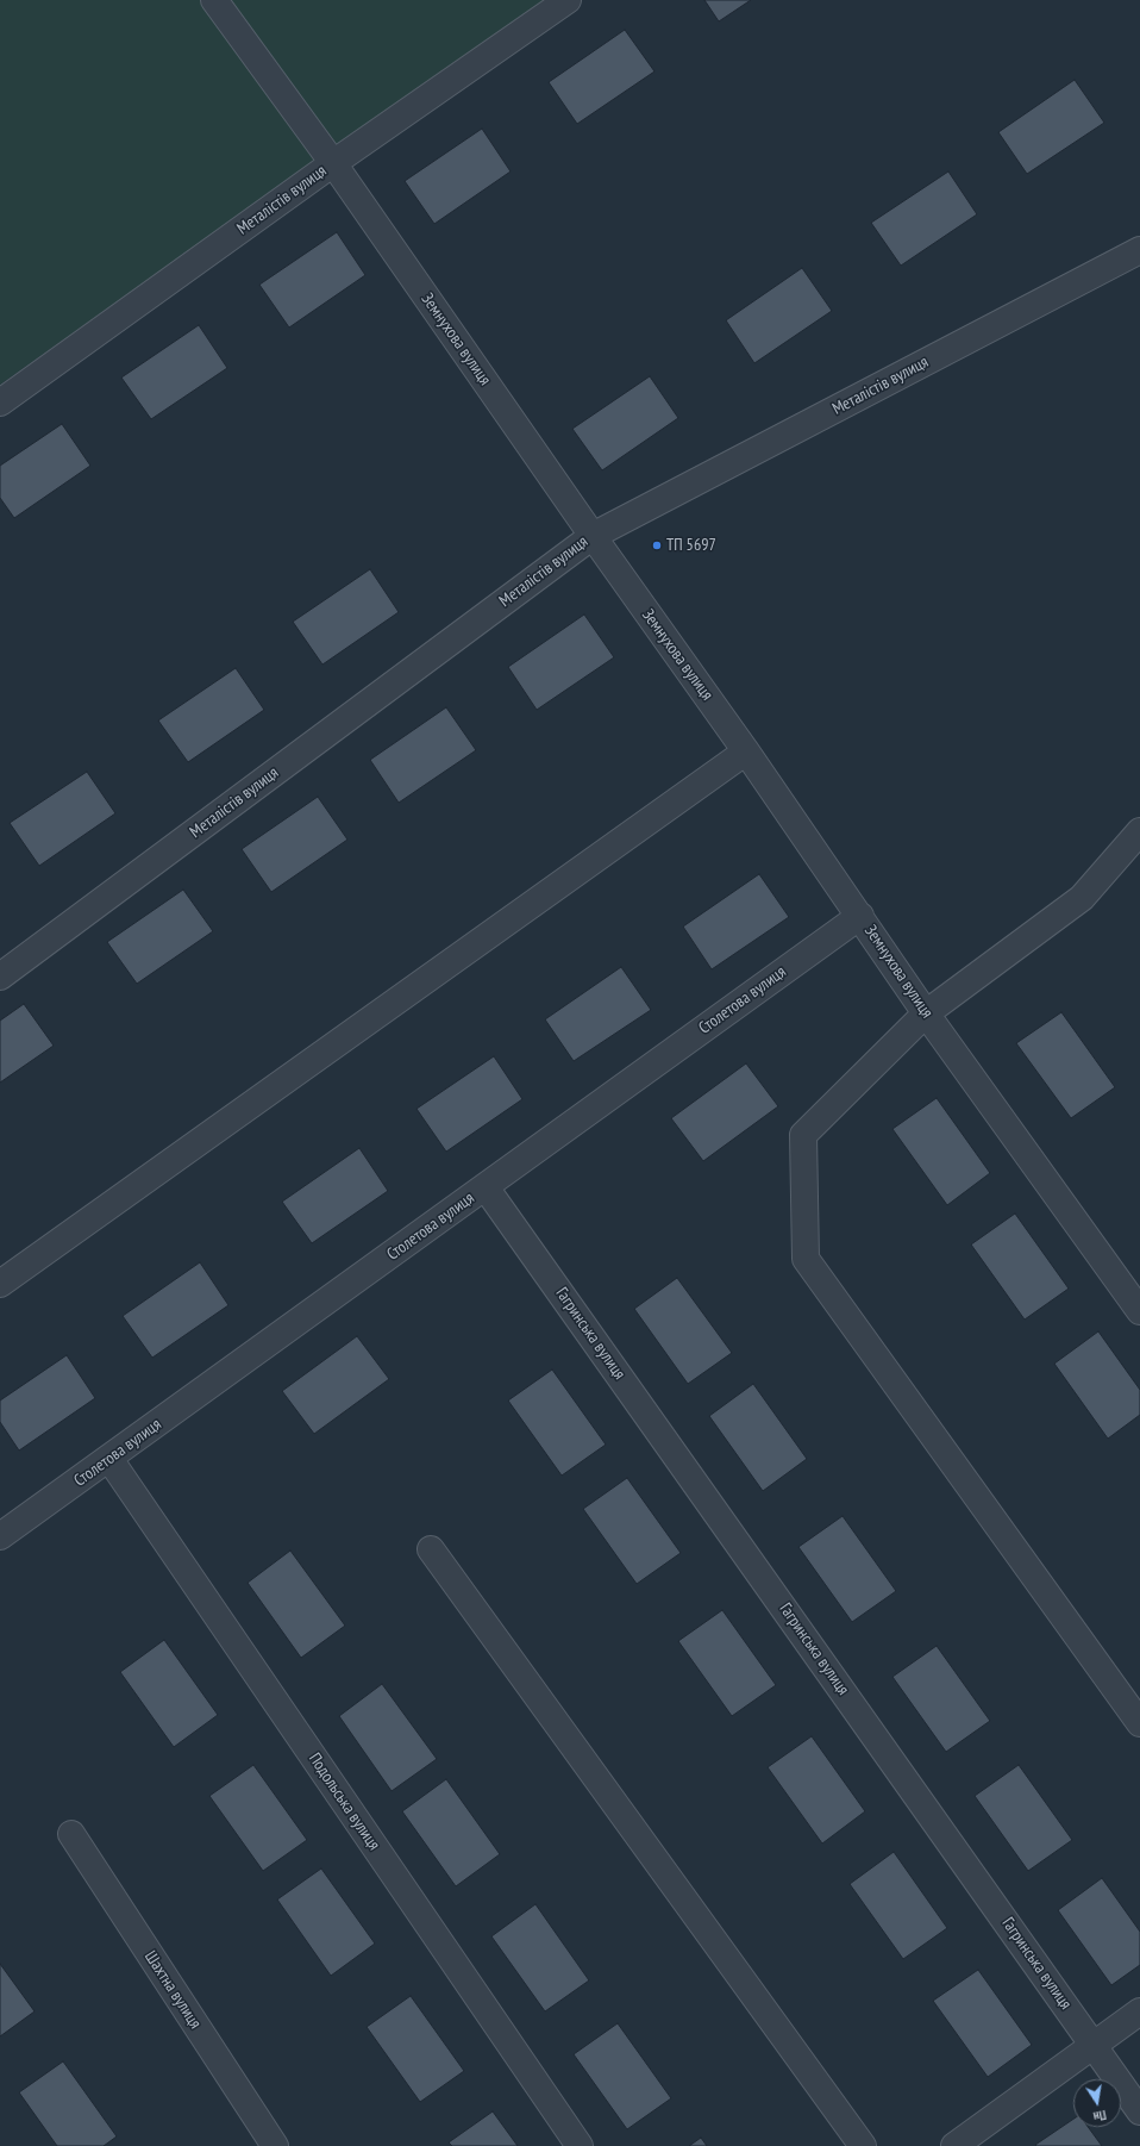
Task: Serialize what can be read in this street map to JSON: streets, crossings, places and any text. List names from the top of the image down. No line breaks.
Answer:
{"streets":{"street":["Металістів вулиця","Земнухова вулиця","Столетова вулиця","Гагринська вулиця","Подольська вулиця","Шахтна вулиця"]},"crossings":[["Металістів вулиця","Земнухова вулиця"],["Земнухова вулиця","Столетова вулиця"],["Столетова вулиця","Гагринська вулиця"],["Столетова вулиця","Подольська вулиця"]],"places":["ТП 5697"],"north":"bottom"}
